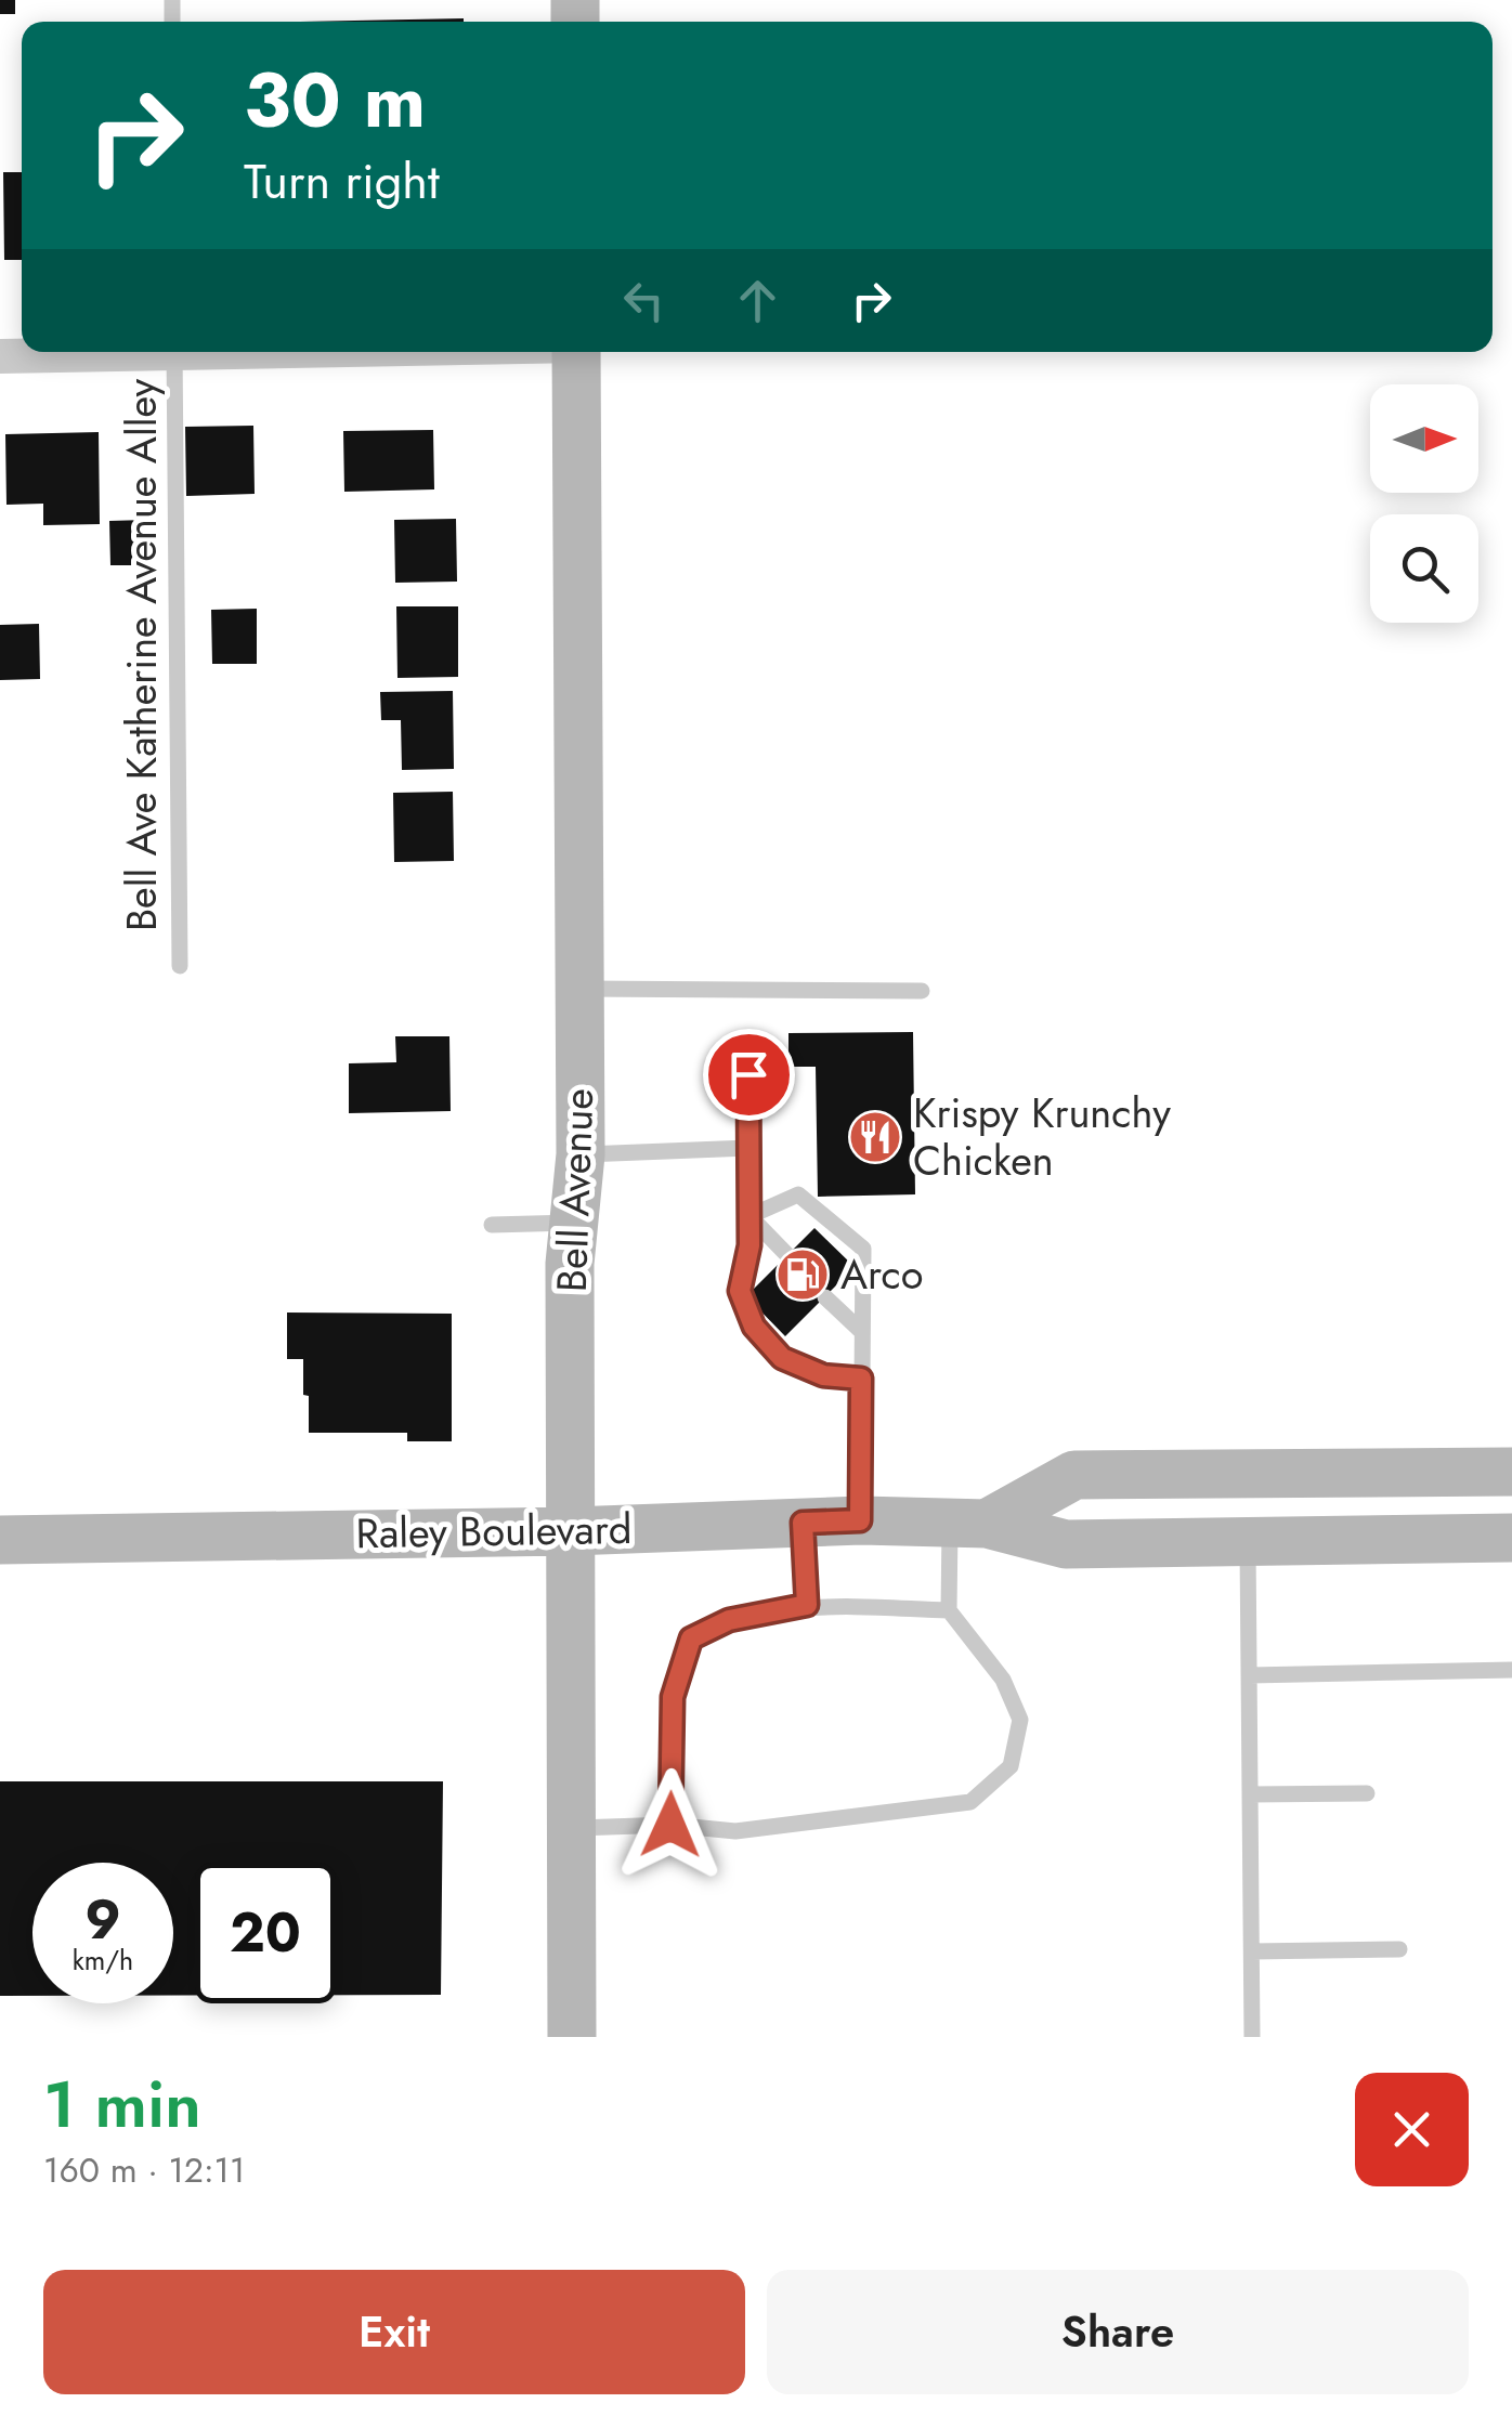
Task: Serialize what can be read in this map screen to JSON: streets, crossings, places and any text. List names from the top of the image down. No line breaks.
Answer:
{"streets":{"main road":["Bell Avenue","Raley Boulevard"],"lane":["Bell Ave Katherine Avenue Alley"]},"crossings":[["Bell Avenue","Raley Boulevard"]],"places":{"restaurant":["Krispy Krunchy Chicken"],"fuel station":["Arco"]},"north":"right","page":{"turn":["30 m","Turn right"],"speed":"9 km/h","limit":"20","heading":["1 min","160 m · 12:11"],"buttons":["Exit","Share"]}}
